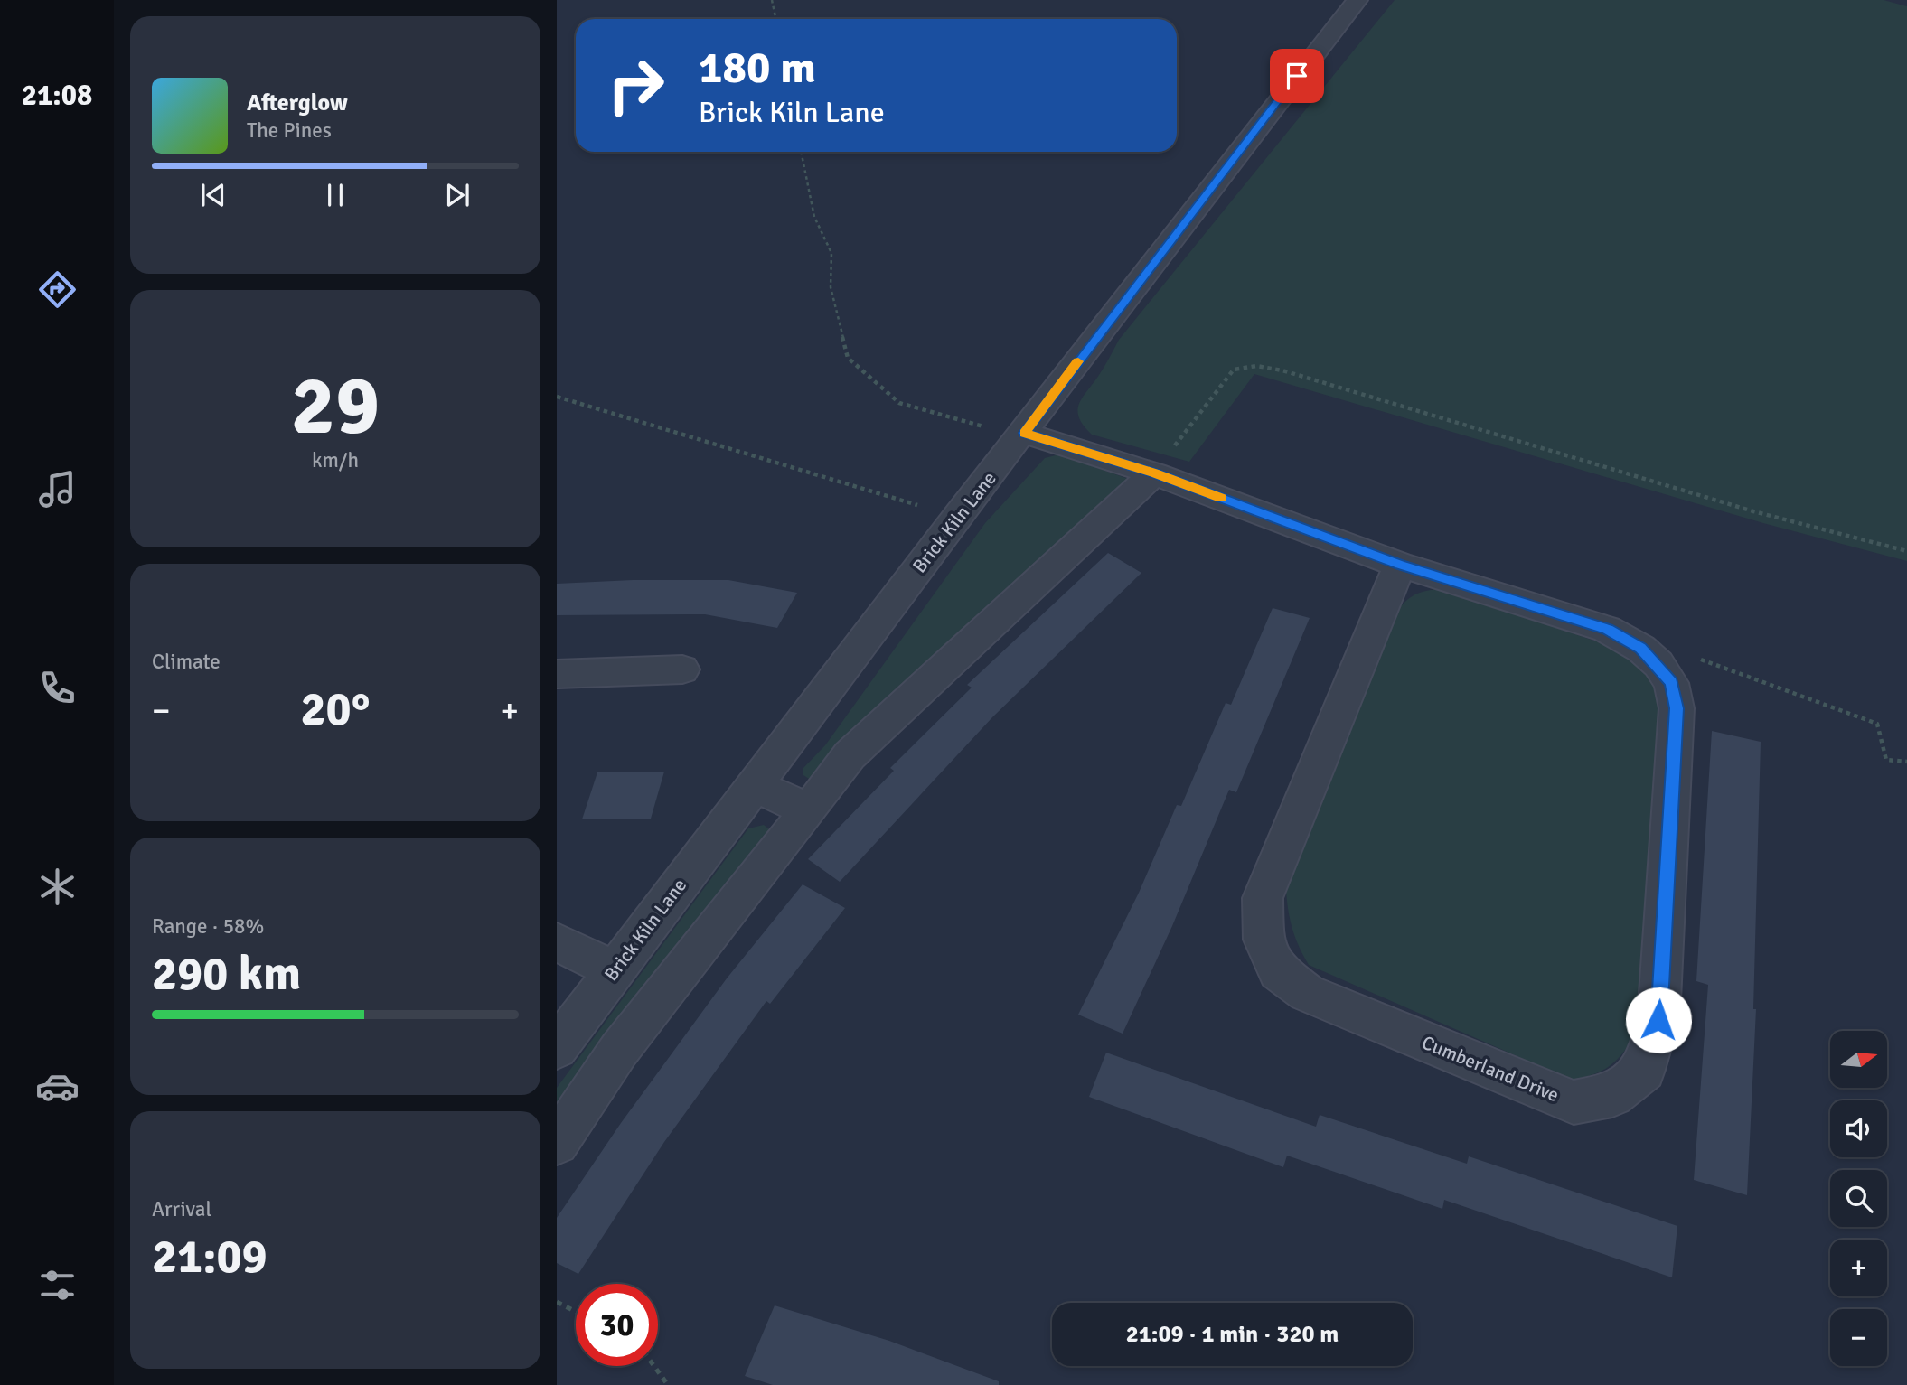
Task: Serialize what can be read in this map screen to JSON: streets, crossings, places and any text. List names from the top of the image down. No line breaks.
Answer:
{"streets":{"street":["Brick Kiln Lane","Cumberland Drive"]},"crossings":[["Brick Kiln Lane","Cumberland Drive"]],"north":"right","page":{"tabs":"21:08","turn":["180 m","Brick Kiln Lane"],"song":["Afterglow","The Pines"],"tile":[["29","km/h"],"Climate",["Range · 58%","290 km"],["Arrival","21:09"]],"heat":["−","20°","+"],"map_buttons":["+","−"],"limit":"30","trip":"21:09 · 1 min · 320 m"}}
